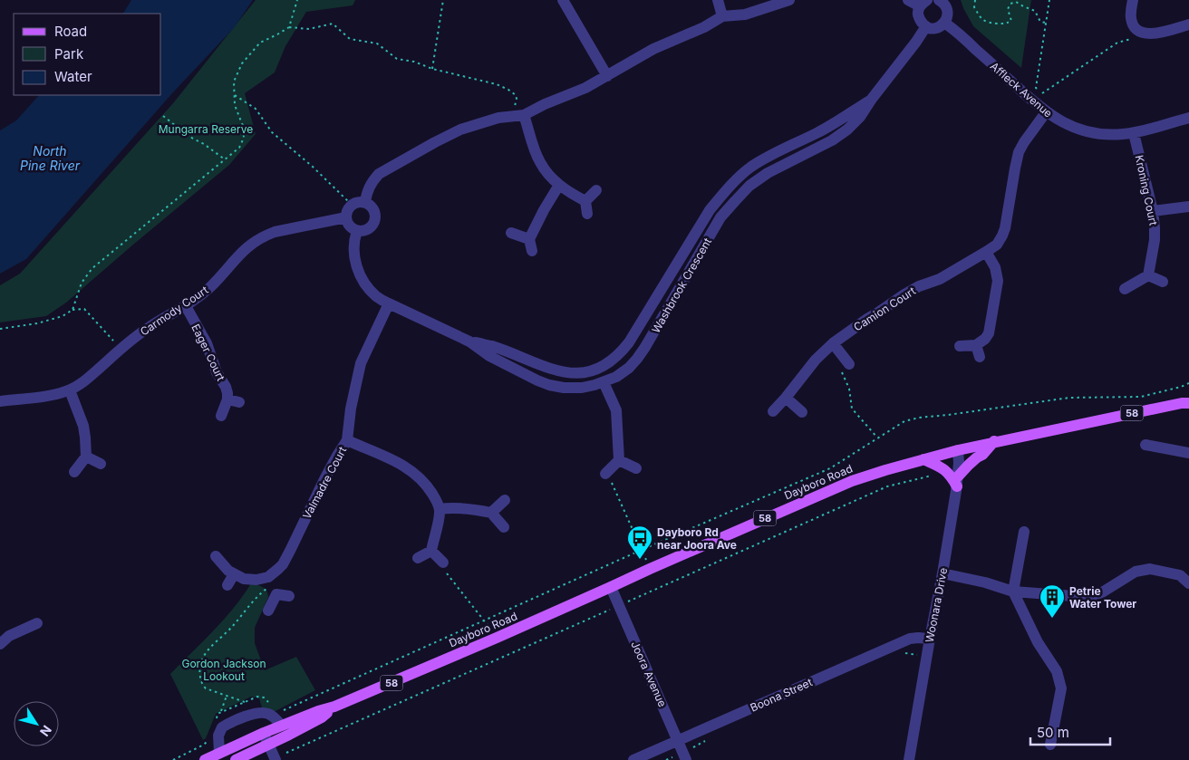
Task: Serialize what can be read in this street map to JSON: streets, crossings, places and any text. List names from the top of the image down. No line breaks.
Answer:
{"streets":{"main road":["58","Dayboro Road"],"street":["Affleck Avenue","Kroning Court","Washbrook Crescent","Camion Court","Carmody Court","Eager Court","Valmadre Court","Woonara Drive","Joora Avenue","Boona Street"]},"crossings":[["Affleck Avenue","Kroning Court"],["Affleck Avenue","Camion Court"],["Washbrook Crescent","Carmody Court"],["Washbrook Crescent","Valmadre Court"],["Carmody Court","Eager Court"],["Dayboro Road","Woonara Drive"],["Dayboro Road","Joora Avenue"],["Woonara Drive","Boona Street"],["Joora Avenue","Boona Street"]],"water":["North Pine River"],"parks":["Mungarra Reserve","Gordon Jackson Lookout"],"places":{"bus stop":["Dayboro Rd near Joora Ave"],"building":["Petrie Water Tower"]},"legend":["Road","Park","Water"],"scale_bar":"50 m","north":"bottom right"}
